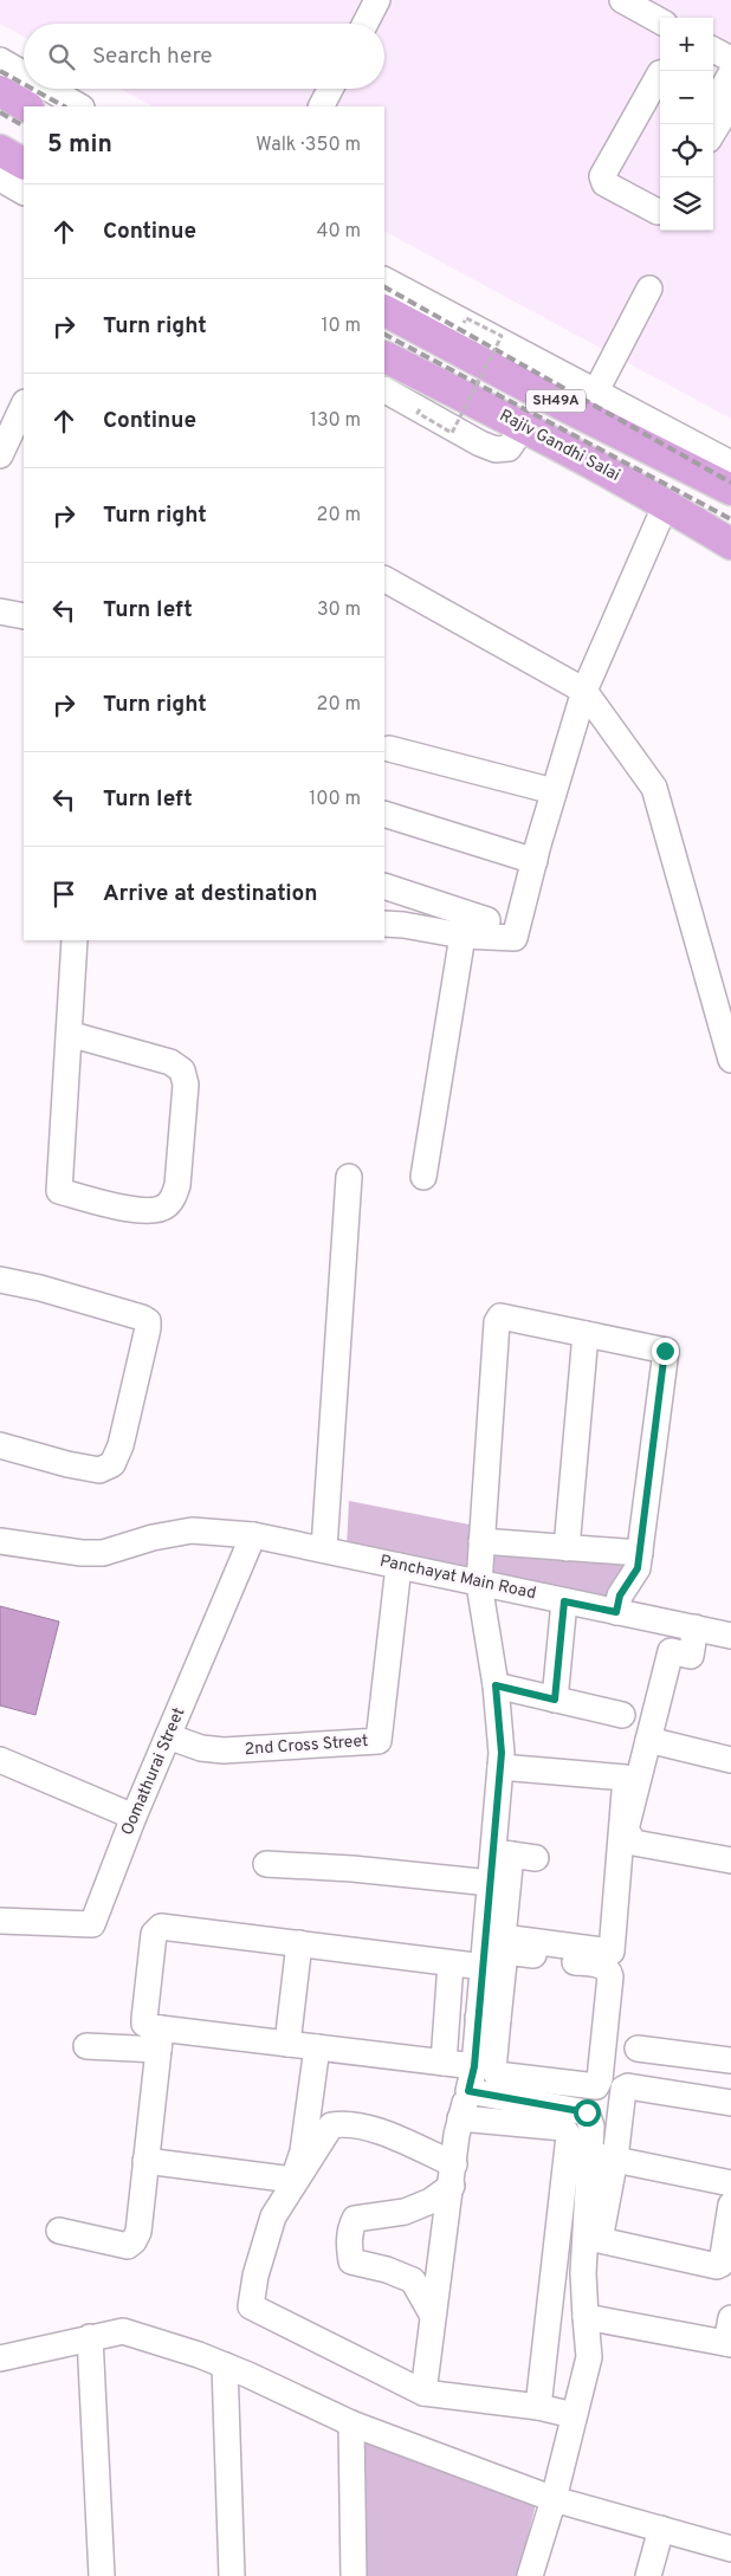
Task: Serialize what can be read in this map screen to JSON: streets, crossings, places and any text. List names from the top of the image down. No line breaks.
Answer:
{"streets":{"main road":["SH49A","Rajiv Gandhi Salai"],"street":["Panchayat Main Road","2nd Cross Street","Oomathurai Street"]},"crossings":[["Panchayat Main Road","2nd Cross Street"],["Panchayat Main Road","Oomathurai Street"],["2nd Cross Street","Oomathurai Street"]],"page":{"map_buttons":["+","−"],"search":"Search here","heading":["5 min","Walk · 350 m"],"list":[["Continue","40 m"],["Turn right","10 m"],["Continue","130 m"],["Turn right","20 m"],["Turn left","30 m"],["Turn right","20 m"],["Turn left","100 m"],"Arrive at destination"]}}
